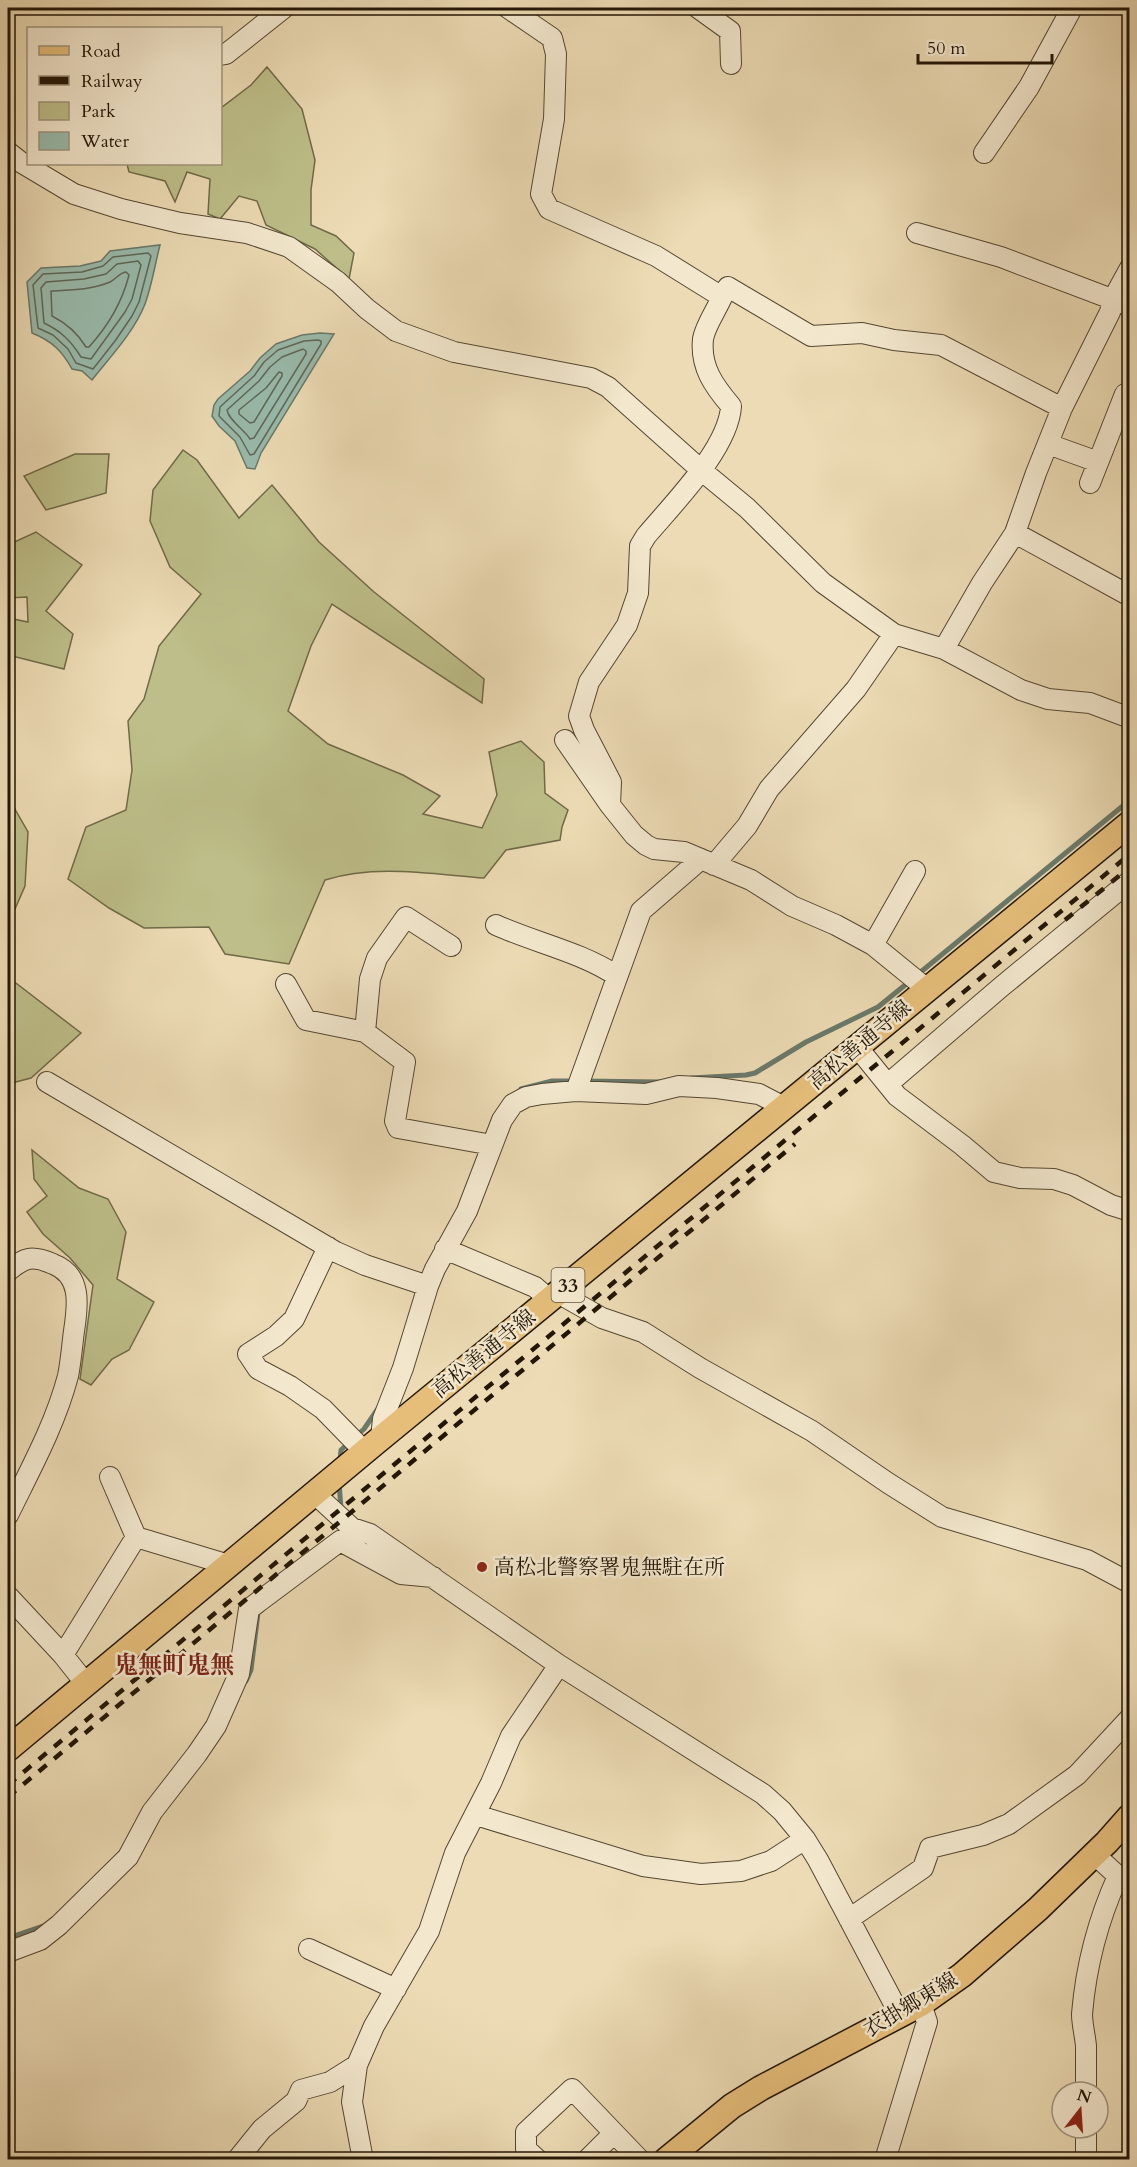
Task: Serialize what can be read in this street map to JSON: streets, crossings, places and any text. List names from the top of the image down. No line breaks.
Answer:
{"streets":{"main road":["高松善通寺線","33","衣掛郷東線"]},"districts":["鬼無町鬼無"],"places":["高松北警察署鬼無駐在所"],"legend":["Road","Railway","Park","Water"],"scale_bar":"50 m","north":"top"}
